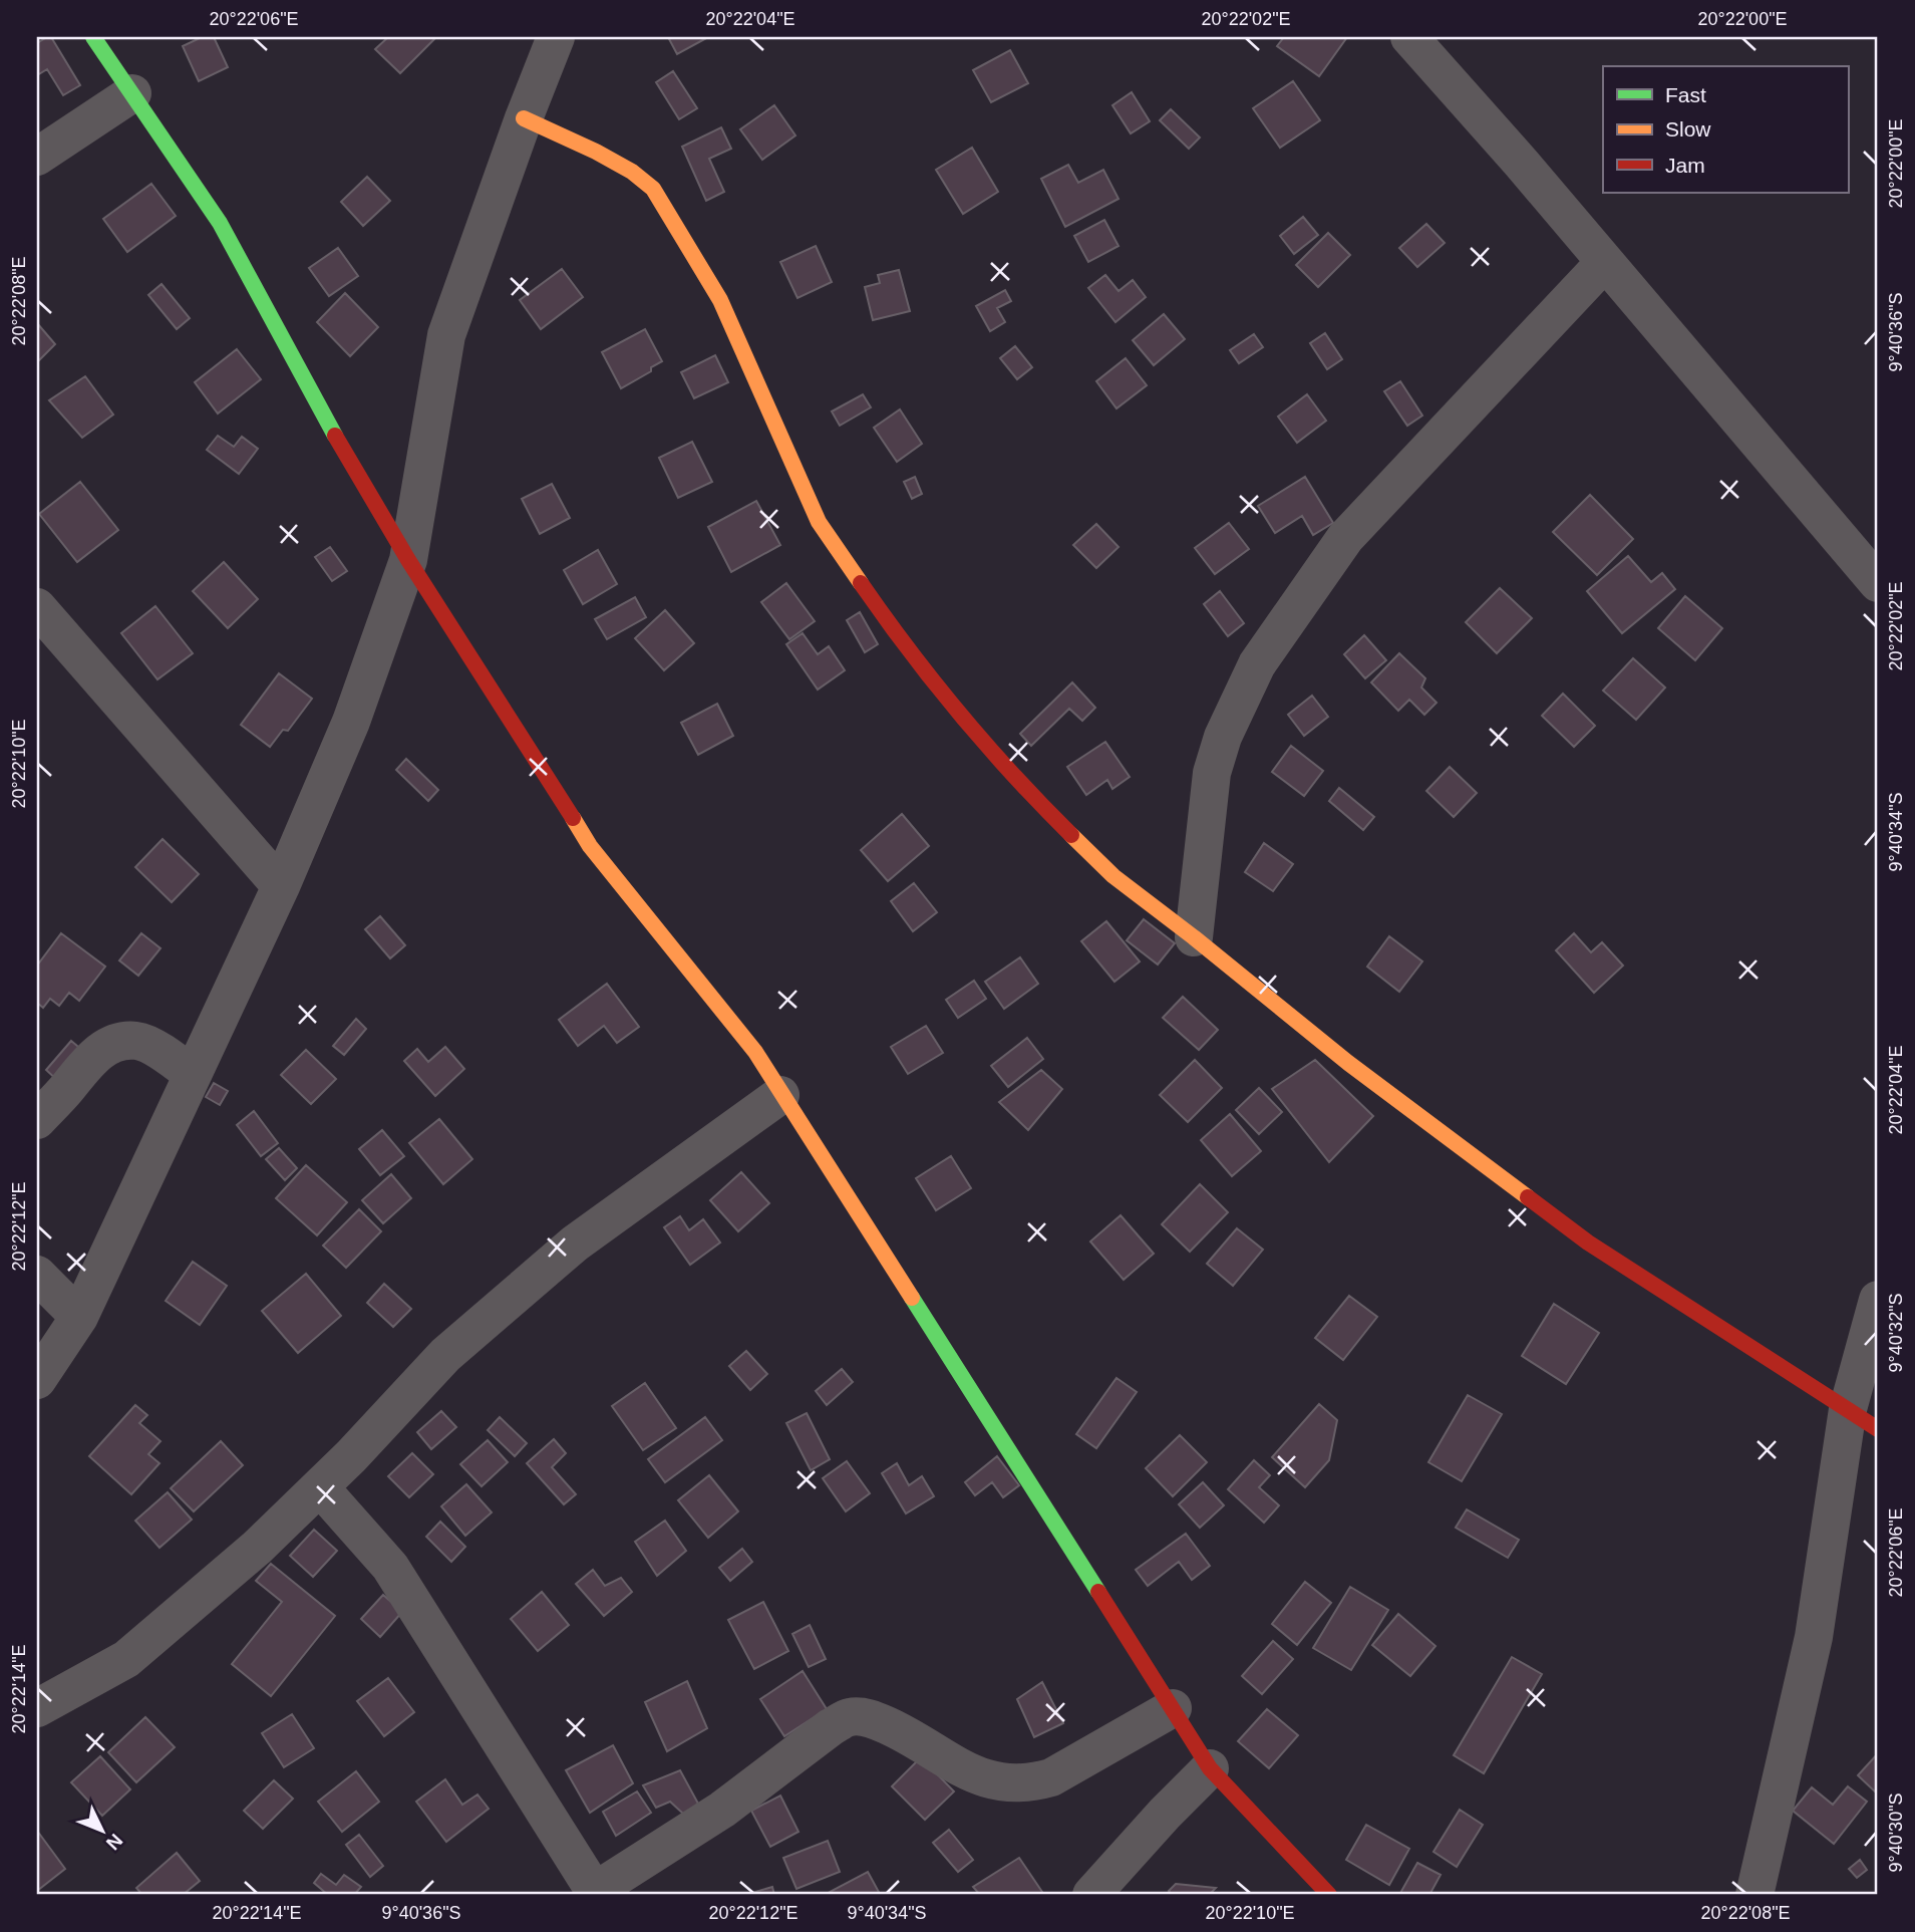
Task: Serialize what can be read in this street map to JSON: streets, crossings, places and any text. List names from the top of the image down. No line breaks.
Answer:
{"legend":["Fast","Slow","Jam"],"north":"bottom right","coordinates":["20°22'06\"E","20°22'04\"E","20°22'02\"E","20°22'00\"E","20°22'08\"E","9°40'36\"S","20°22'10\"E","9°40'34\"S","20°22'12\"E","9°40'32\"S","20°22'14\"E","9°40'30\"S"]}
